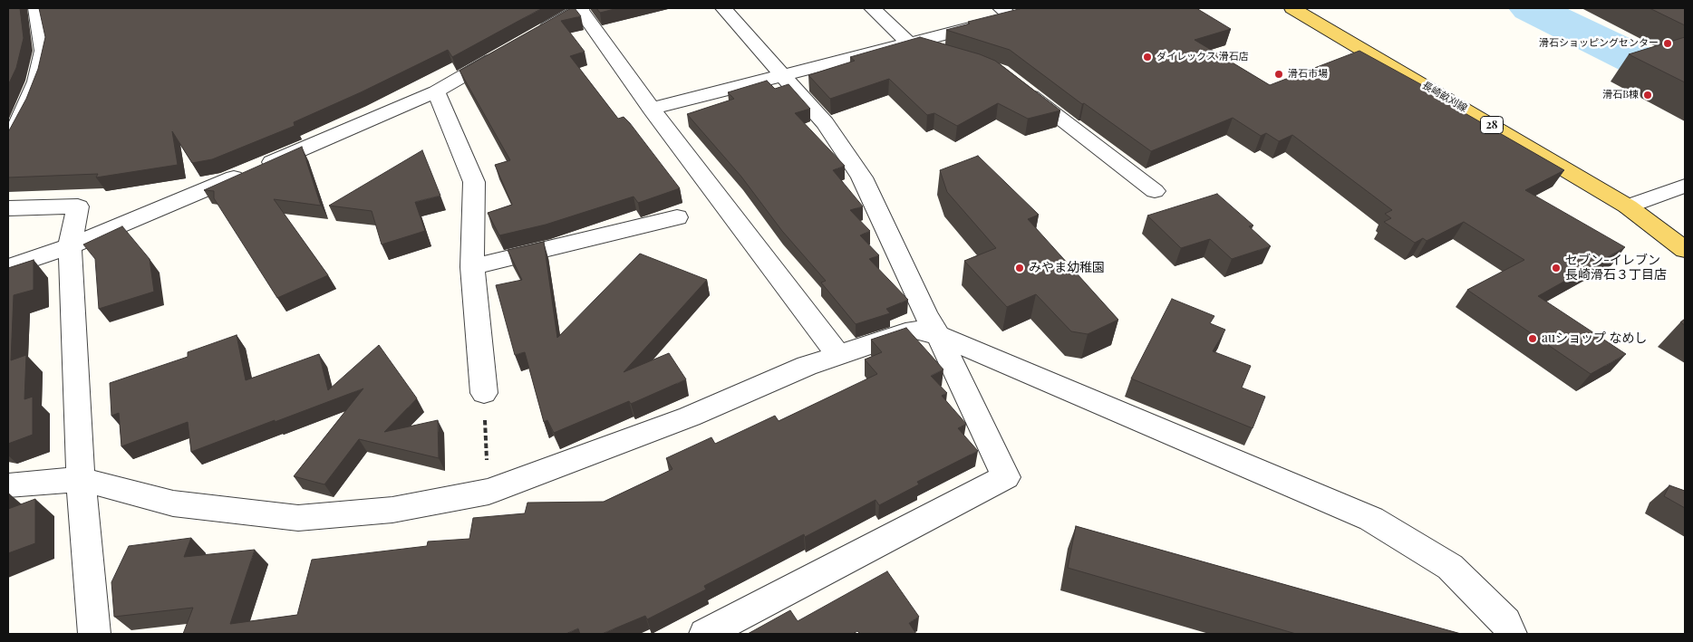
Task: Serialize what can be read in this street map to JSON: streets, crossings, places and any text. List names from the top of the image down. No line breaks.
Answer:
{"streets":{"main road":["長崎畝刈線","28"]},"places":["滑石ショッピングセンター","ダイレックス 滑石店","滑石市場","滑石B棟","みやま幼稚園","セブン-イレブン 長崎滑石３丁目店","auショップ なめし"]}
